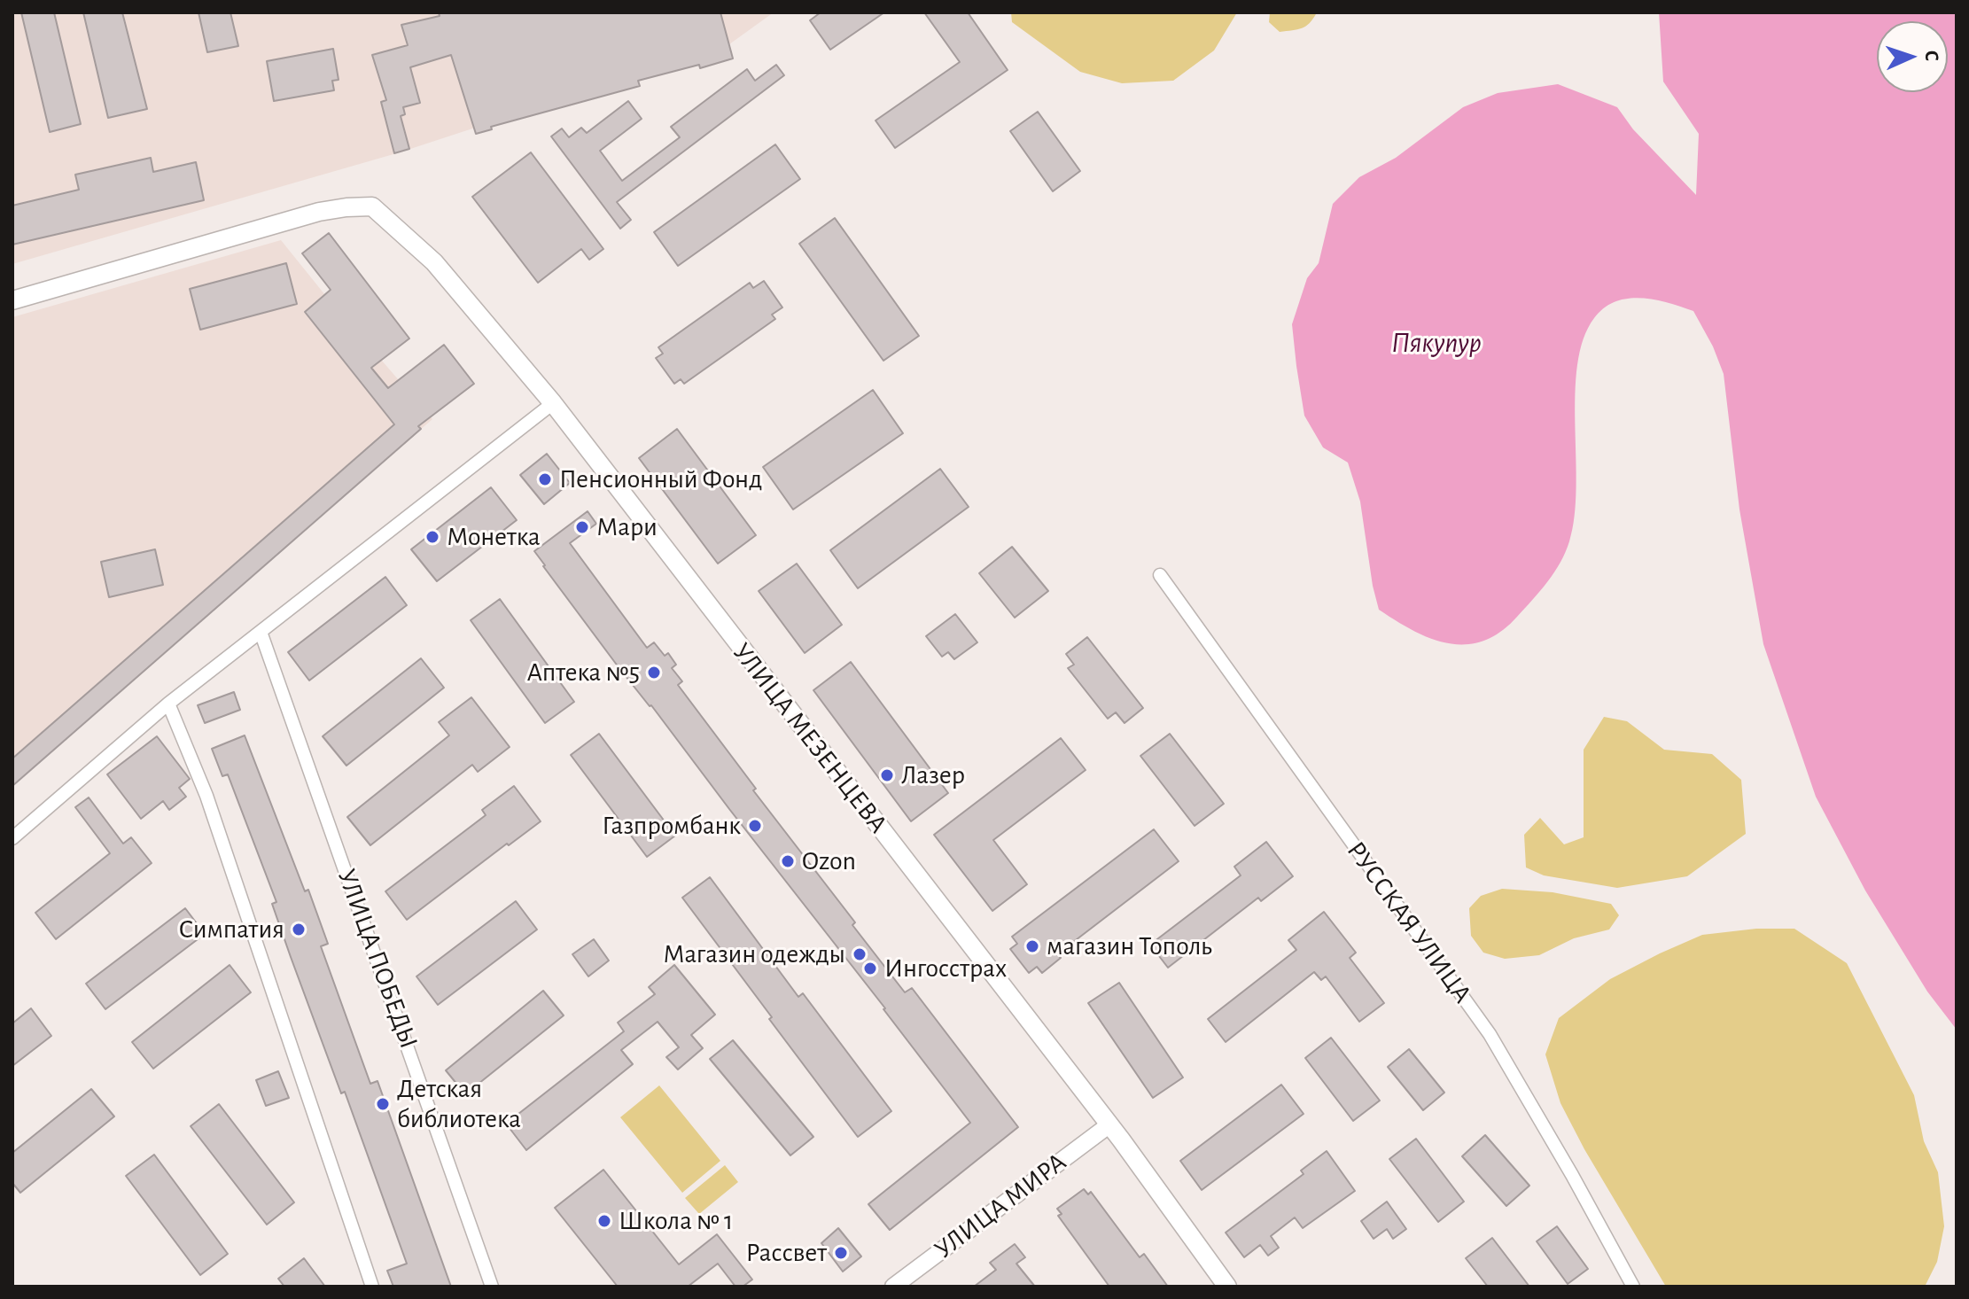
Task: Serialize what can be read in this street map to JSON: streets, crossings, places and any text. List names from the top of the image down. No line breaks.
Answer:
{"streets":{"main road":["УЛИЦА МЕЗЕНЦЕВА"],"street":["РУССКАЯ УЛИЦА","УЛИЦА ПОБЕДЫ","УЛИЦА МИРА"]},"crossings":[["УЛИЦА МЕЗЕНЦЕВА","УЛИЦА МИРА"]],"water":["Пякупур"],"places":["Пенсионный Фонд","Мари","Монетка","Аптека №5","Лазер","Газпромбанк","Ozon","Симпатия","магазин Тополь","Магазин одежды","Ингосстрах","Детская библиотека","Школа № 1","Рассвет"],"north":"right"}
